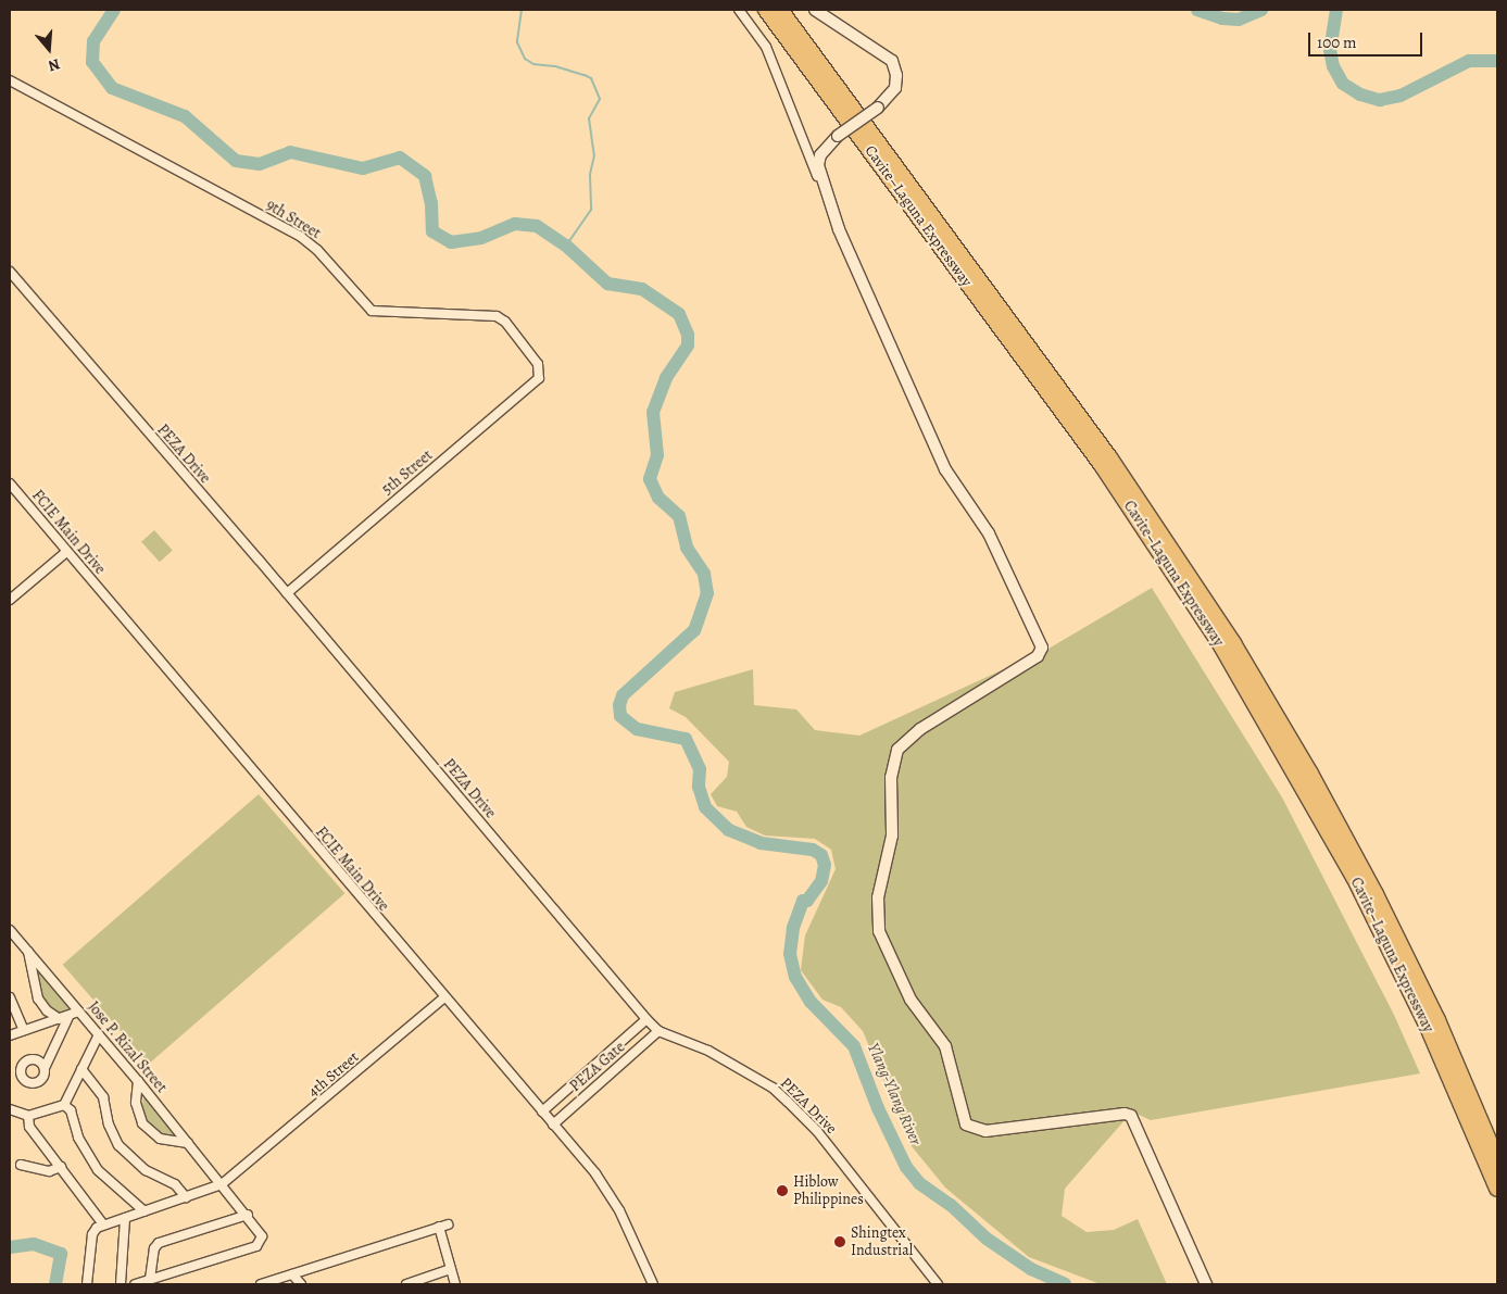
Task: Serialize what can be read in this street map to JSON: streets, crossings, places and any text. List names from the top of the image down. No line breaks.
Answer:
{"streets":{"highway":["Cavite–Laguna Expressway"],"street":["9th Street","PEZA Drive","5th Street","FCIE Main Drive","Jose P. Rizal Street","PEZA Gate","4th Street"]},"crossings":[["9th Street","5th Street"],["PEZA Drive","5th Street"],["PEZA Drive","PEZA Gate"],["FCIE Main Drive","PEZA Gate"],["FCIE Main Drive","4th Street"],["Jose P. Rizal Street","4th Street"]],"water":["Ylang-Ylang River"],"places":["Hiblow Philippines","Shingtex Industrial"],"scale_bar":"100 m","north":"bottom"}
